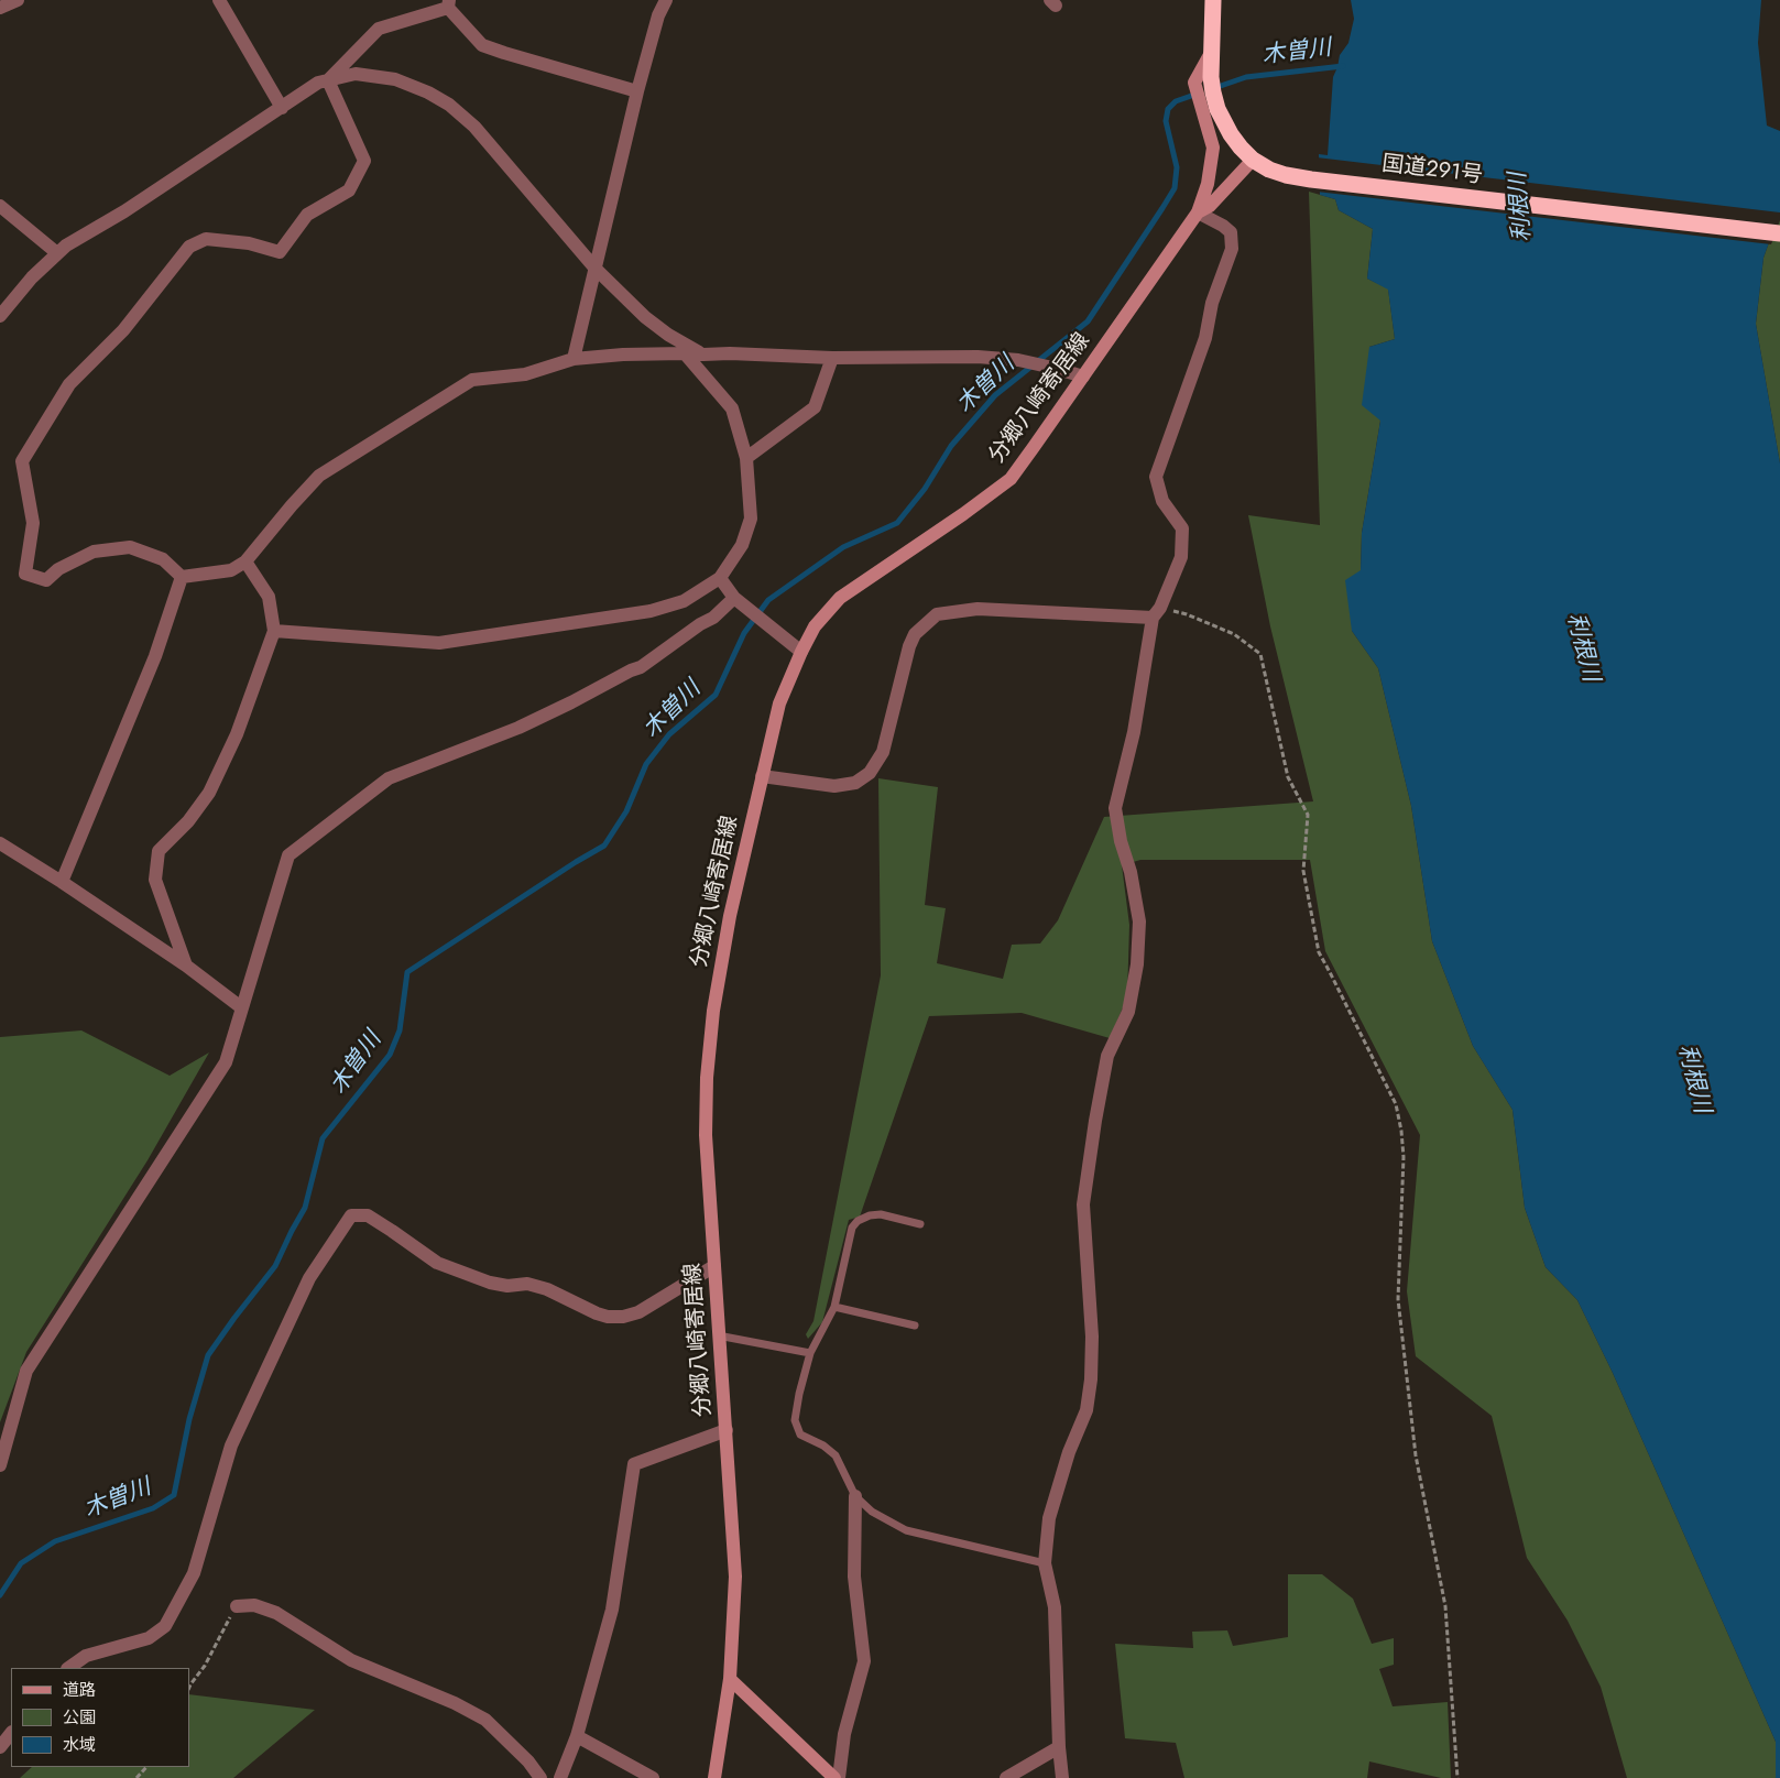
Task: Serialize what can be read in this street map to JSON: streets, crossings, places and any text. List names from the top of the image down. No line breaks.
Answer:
{"streets":{"highway":["国道291号"],"main road":["分郷八崎寄居線"]},"crossings":[["国道291号","分郷八崎寄居線"]],"water":["木曽川","利根川"],"legend":["道路","公園","水域"]}
